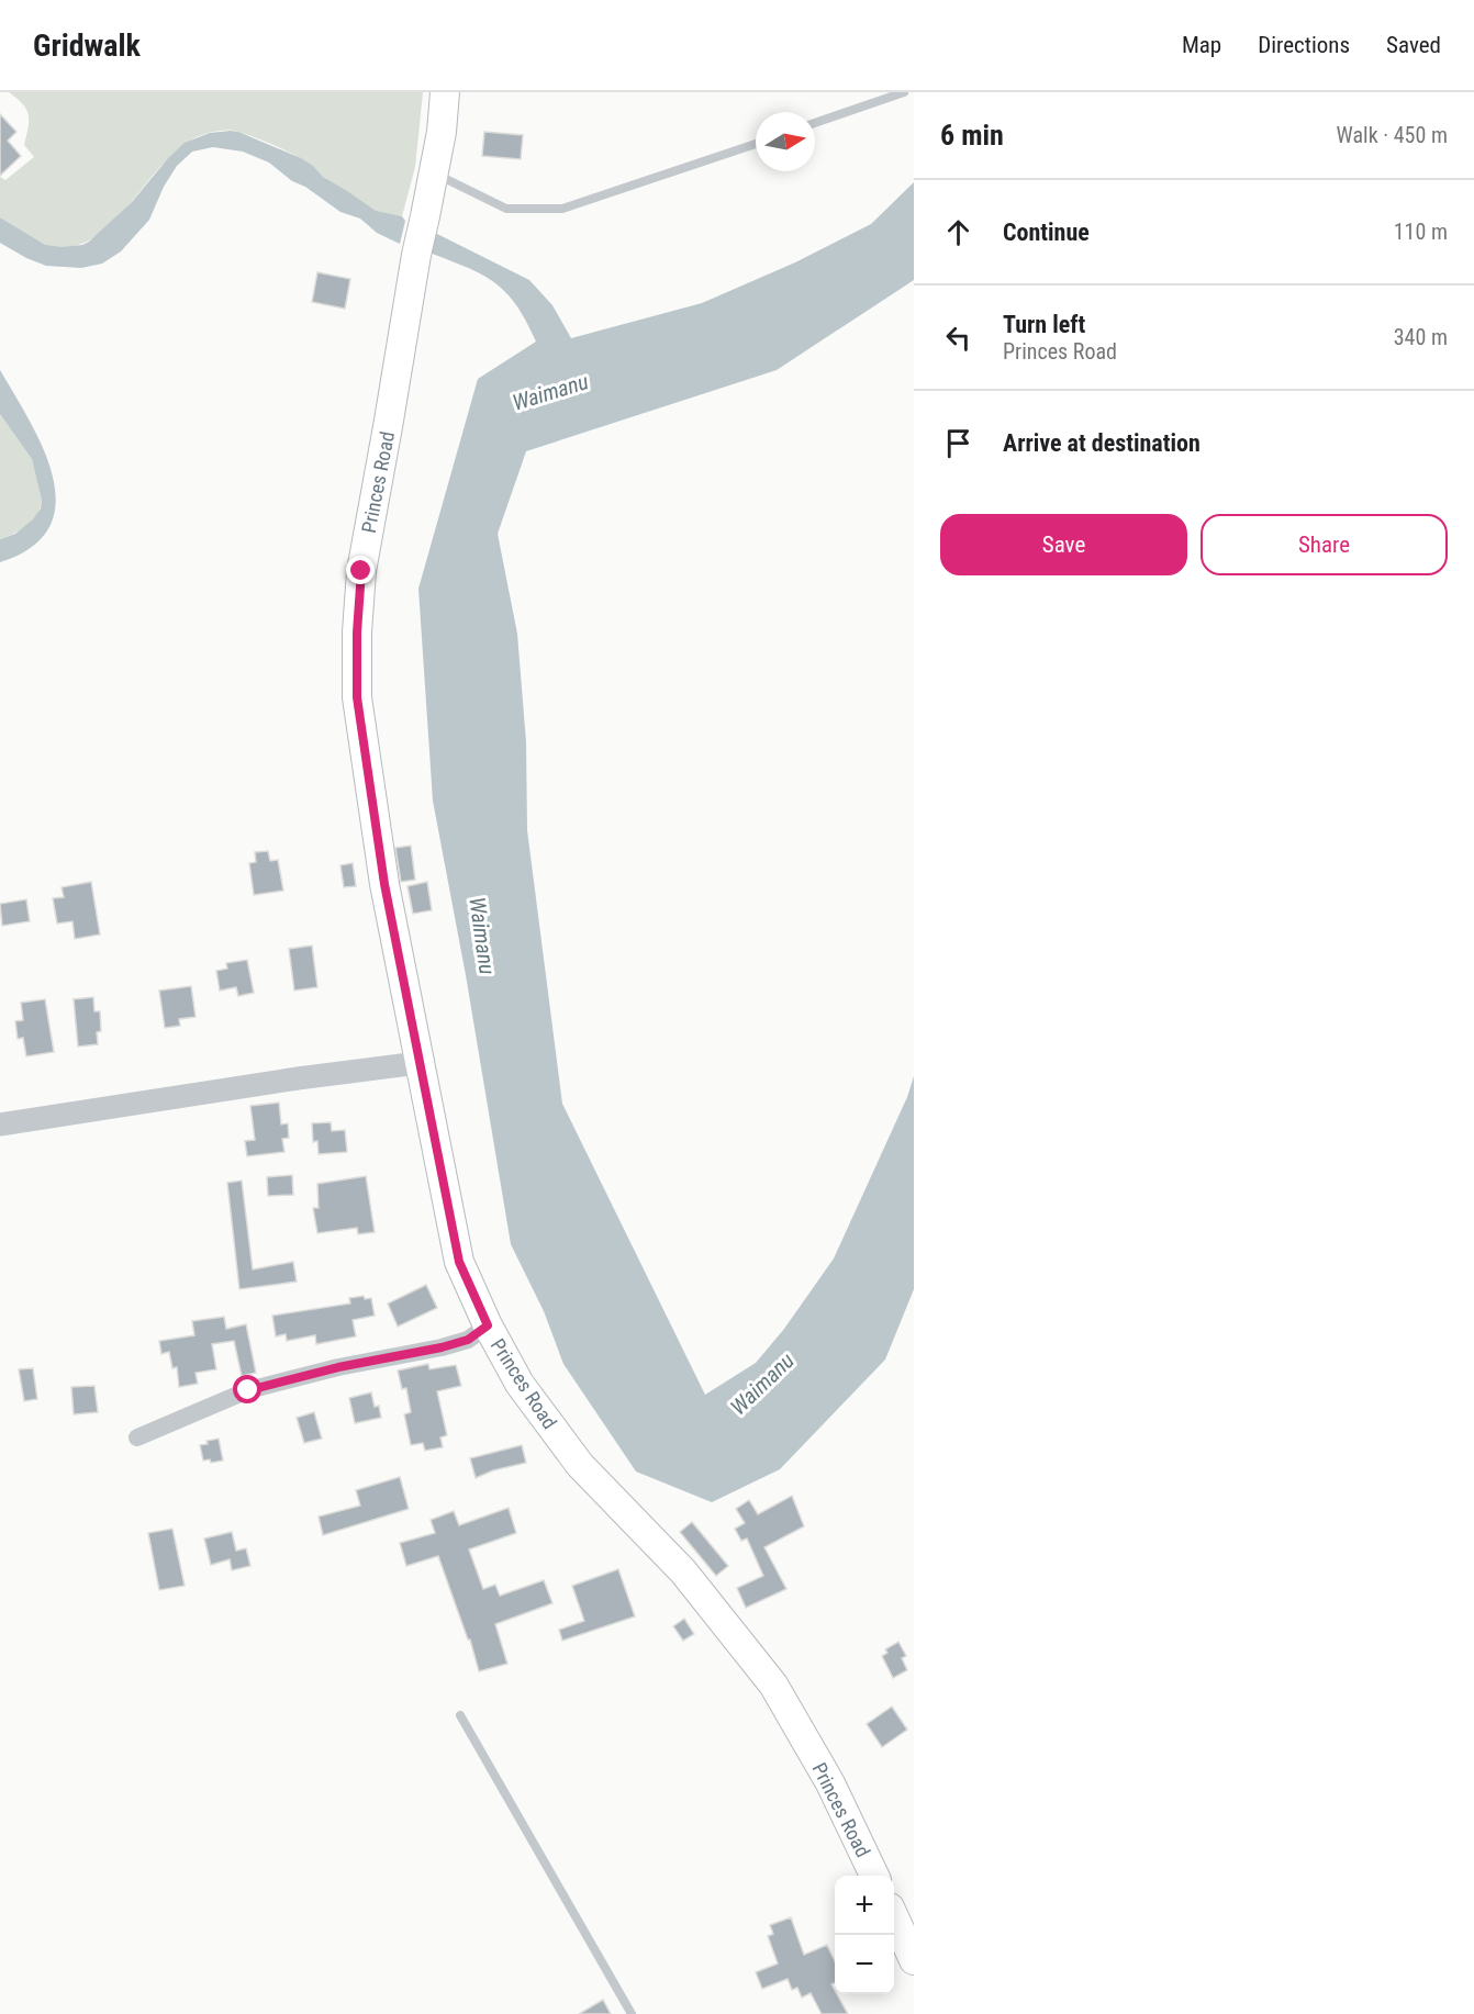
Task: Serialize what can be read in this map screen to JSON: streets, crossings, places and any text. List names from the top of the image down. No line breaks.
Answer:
{"streets":{"main road":["Princes Road"]},"water":["Waimanu"],"north":"right","page":{"header":"Gridwalk","nav":["Map","Directions","Saved"],"heading":["6 min","Walk · 450 m"],"list":[["Continue","110 m"],["Turn left","Princes Road","340 m"],"Arrive at destination"],"buttons":["Save","Share"],"map_buttons":["+","−"]}}
